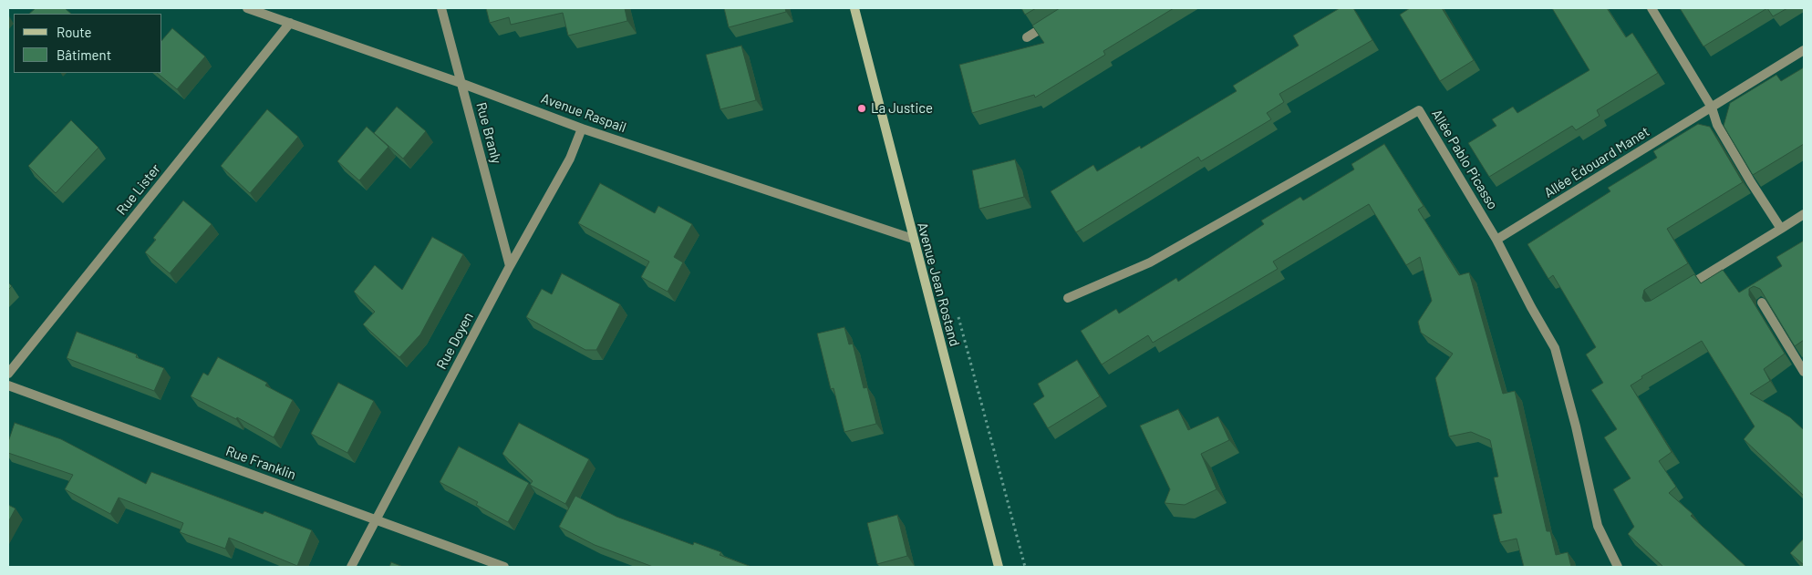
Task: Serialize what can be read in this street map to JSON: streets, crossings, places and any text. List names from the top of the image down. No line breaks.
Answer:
{"streets":{"street":["Avenue Raspail","Rue Branly","Allée Pablo Picasso","Allée Édouard Manet","Rue Lister","Avenue Jean Rostand","Rue Doyen","Rue Franklin"]},"crossings":[["Avenue Raspail","Rue Branly"],["Avenue Raspail","Rue Lister"],["Avenue Raspail","Avenue Jean Rostand"],["Avenue Raspail","Rue Doyen"],["Rue Branly","Rue Doyen"],["Allée Pablo Picasso","Allée Édouard Manet"],["Rue Doyen","Rue Franklin"]],"places":["La Justice"],"legend":["Route","Bâtiment"]}
